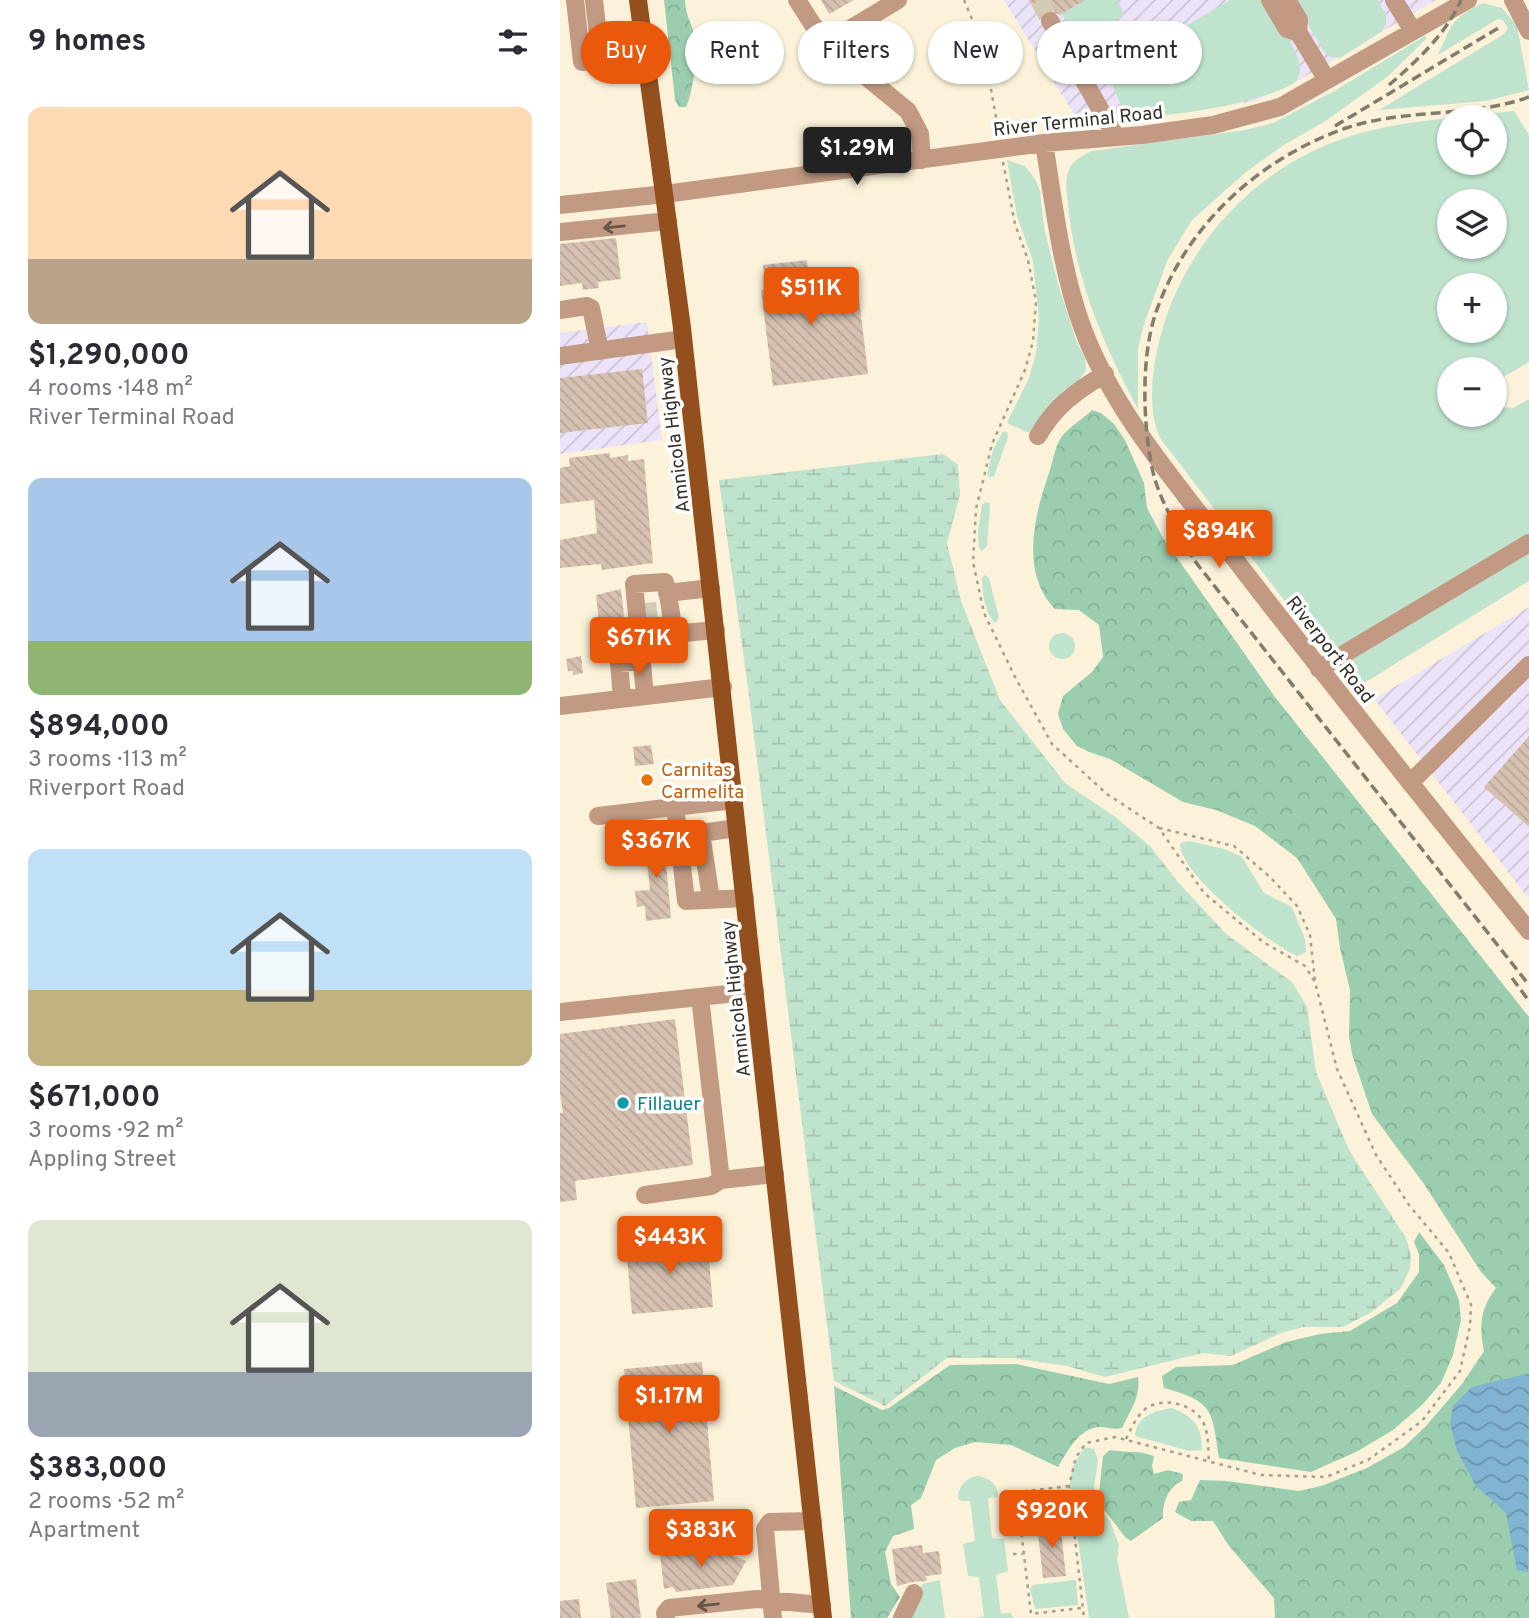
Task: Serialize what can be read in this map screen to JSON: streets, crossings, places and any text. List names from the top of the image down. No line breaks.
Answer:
{"streets":{"main road":["Amnicola Highway"],"street":["River Terminal Road","Riverport Road"]},"crossings":[["River Terminal Road","Amnicola Highway"],["River Terminal Road","Riverport Road"]],"places":["Carnitas Carmelita","Fillauer"],"page":{"heading":"9 homes","chip":["Buy","Rent","Filters","New","Apartment"],"list":[{"name":"$1,290,000","note":"4 rooms · 148 m² · River Terminal Road"},{"name":"$894,000","note":"3 rooms · 113 m² · Riverport Road"},{"name":"$671,000","note":"3 rooms · 92 m² · Appling Street"},{"name":"$383,000","note":"2 rooms · 52 m² · Apartment"}],"map_buttons":["+","−"],"price":["$1.29M","$511K","$894K","$671K","$367K","$443K","$1.17M","$920K","$383K"]}}
